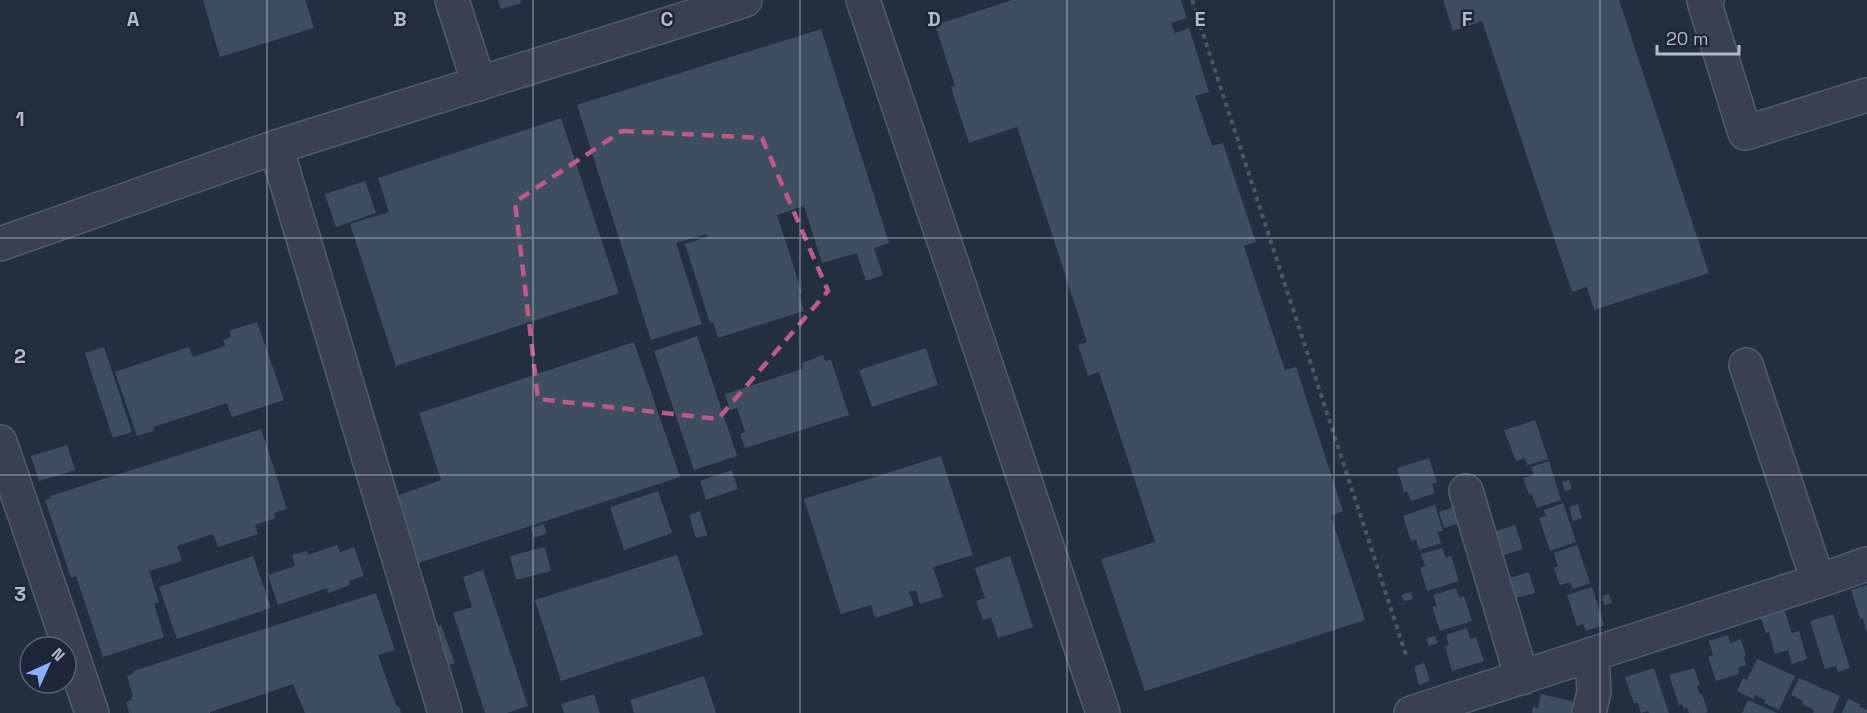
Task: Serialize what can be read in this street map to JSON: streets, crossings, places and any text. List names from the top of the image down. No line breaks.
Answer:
{"scale_bar":"20 m","north":"top right","grid":{"columns":["A","B","C","D","E","F"],"rows":["1","2","3"]}}
